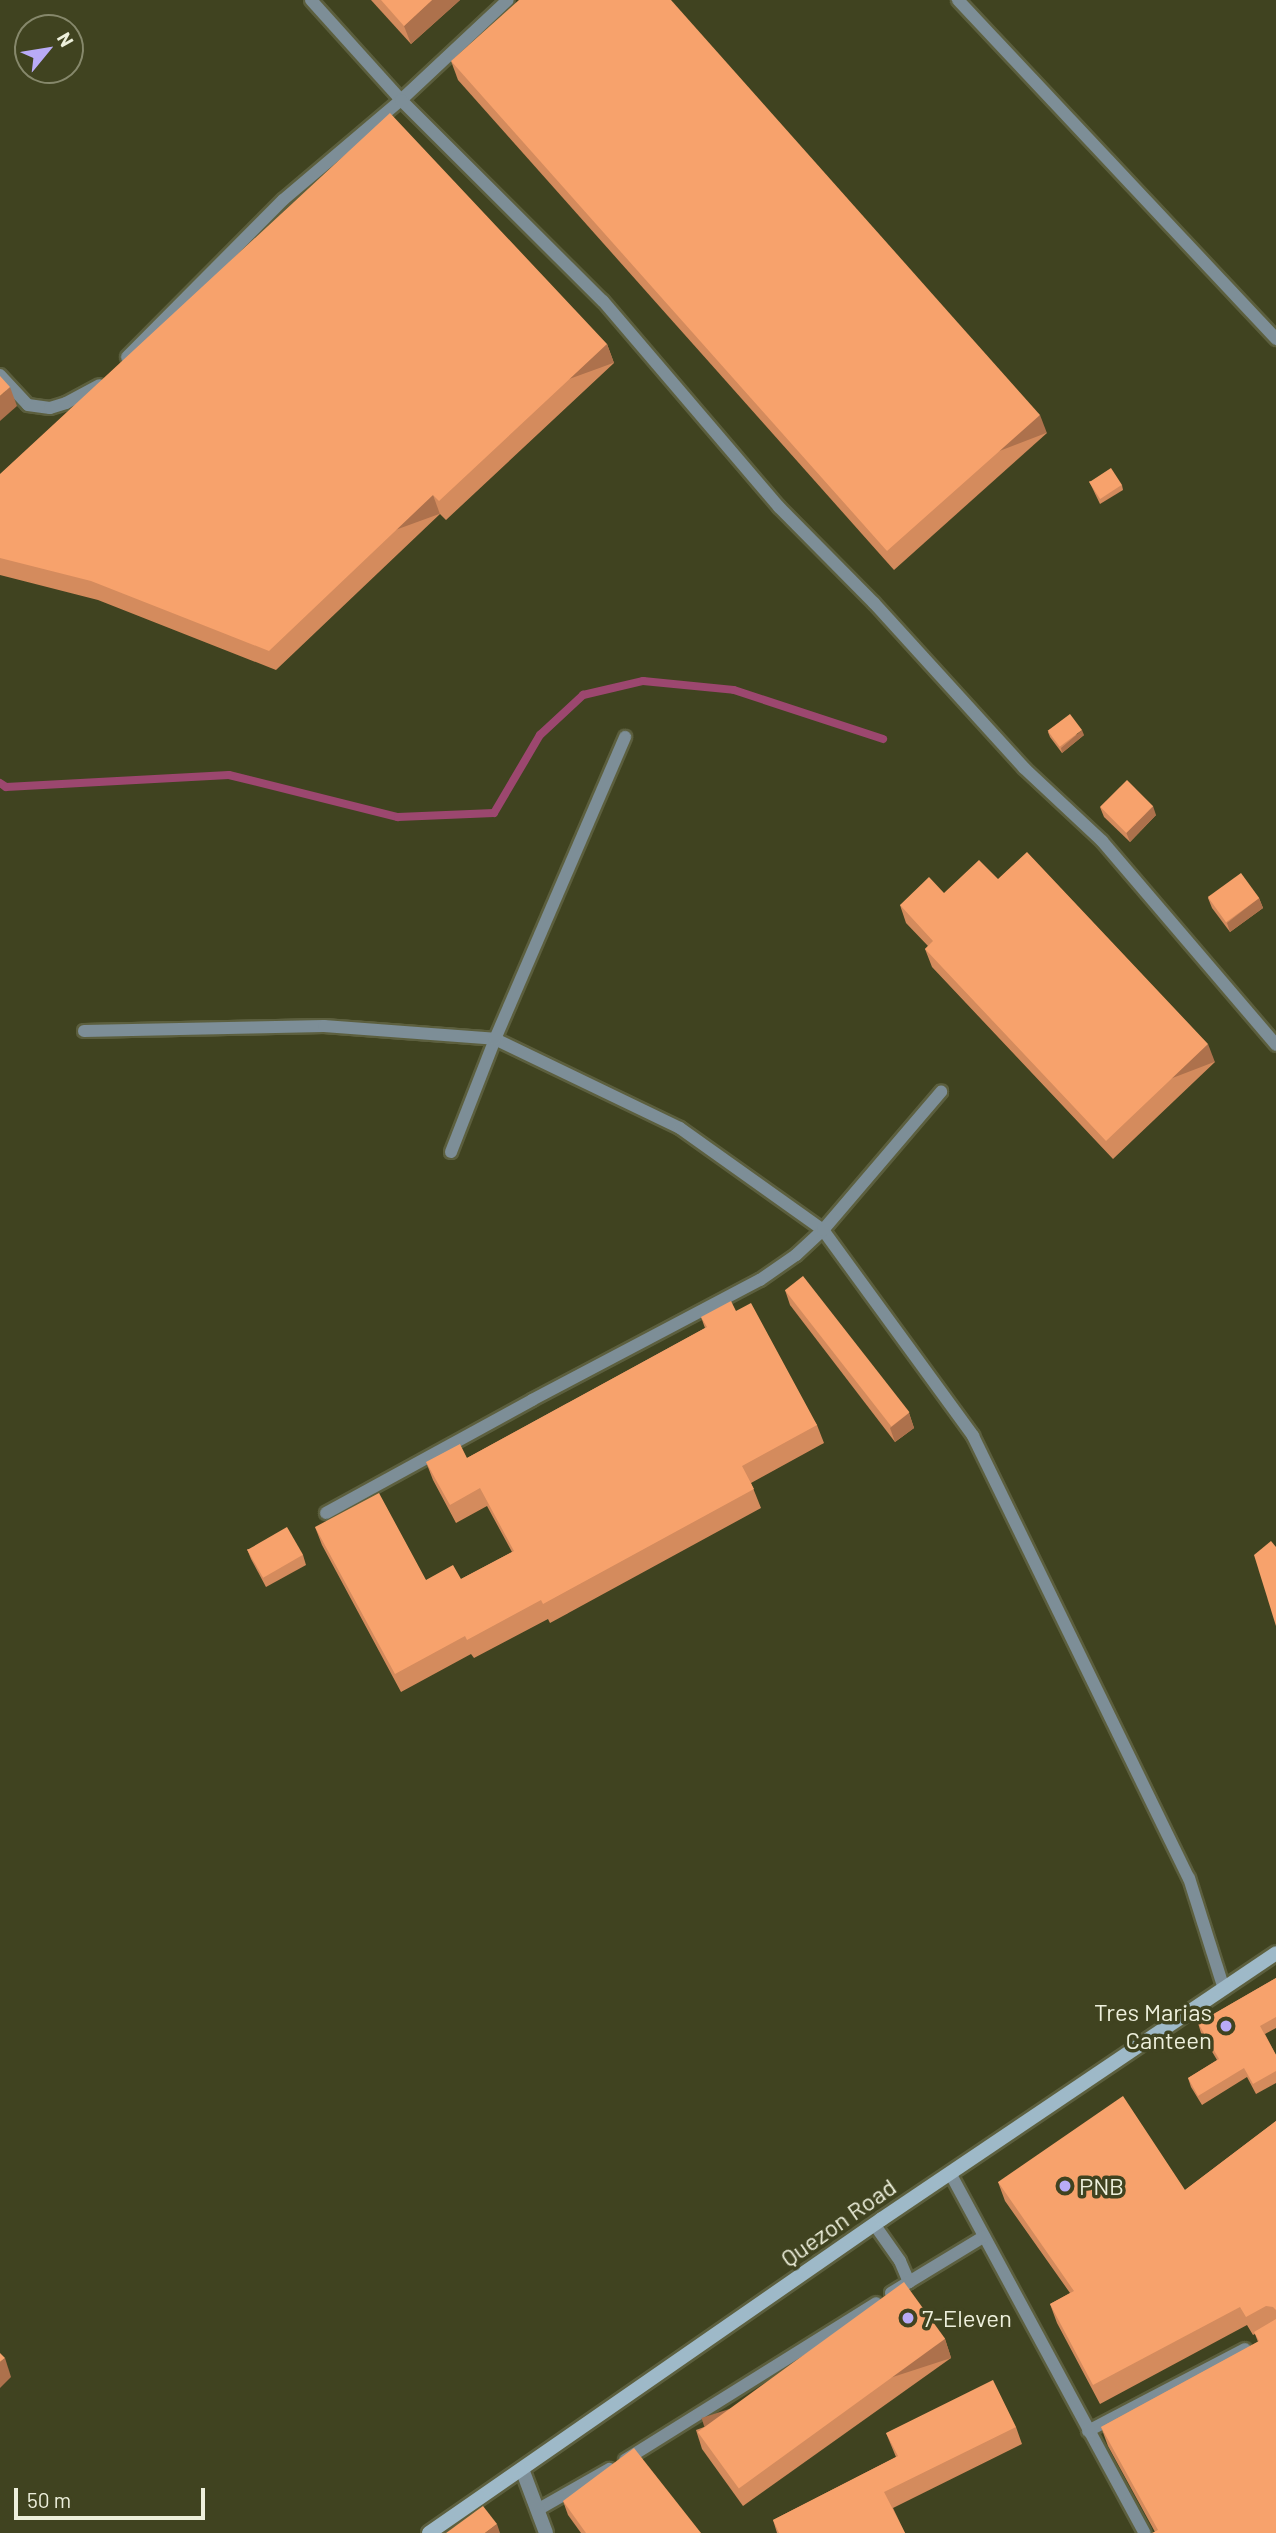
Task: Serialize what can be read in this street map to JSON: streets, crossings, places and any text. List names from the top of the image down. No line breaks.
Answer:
{"streets":{"main road":["Quezon Road"]},"places":["Tres Marias Canteen","PNB","7-Eleven"],"scale_bar":"50 m","north":"top right"}
